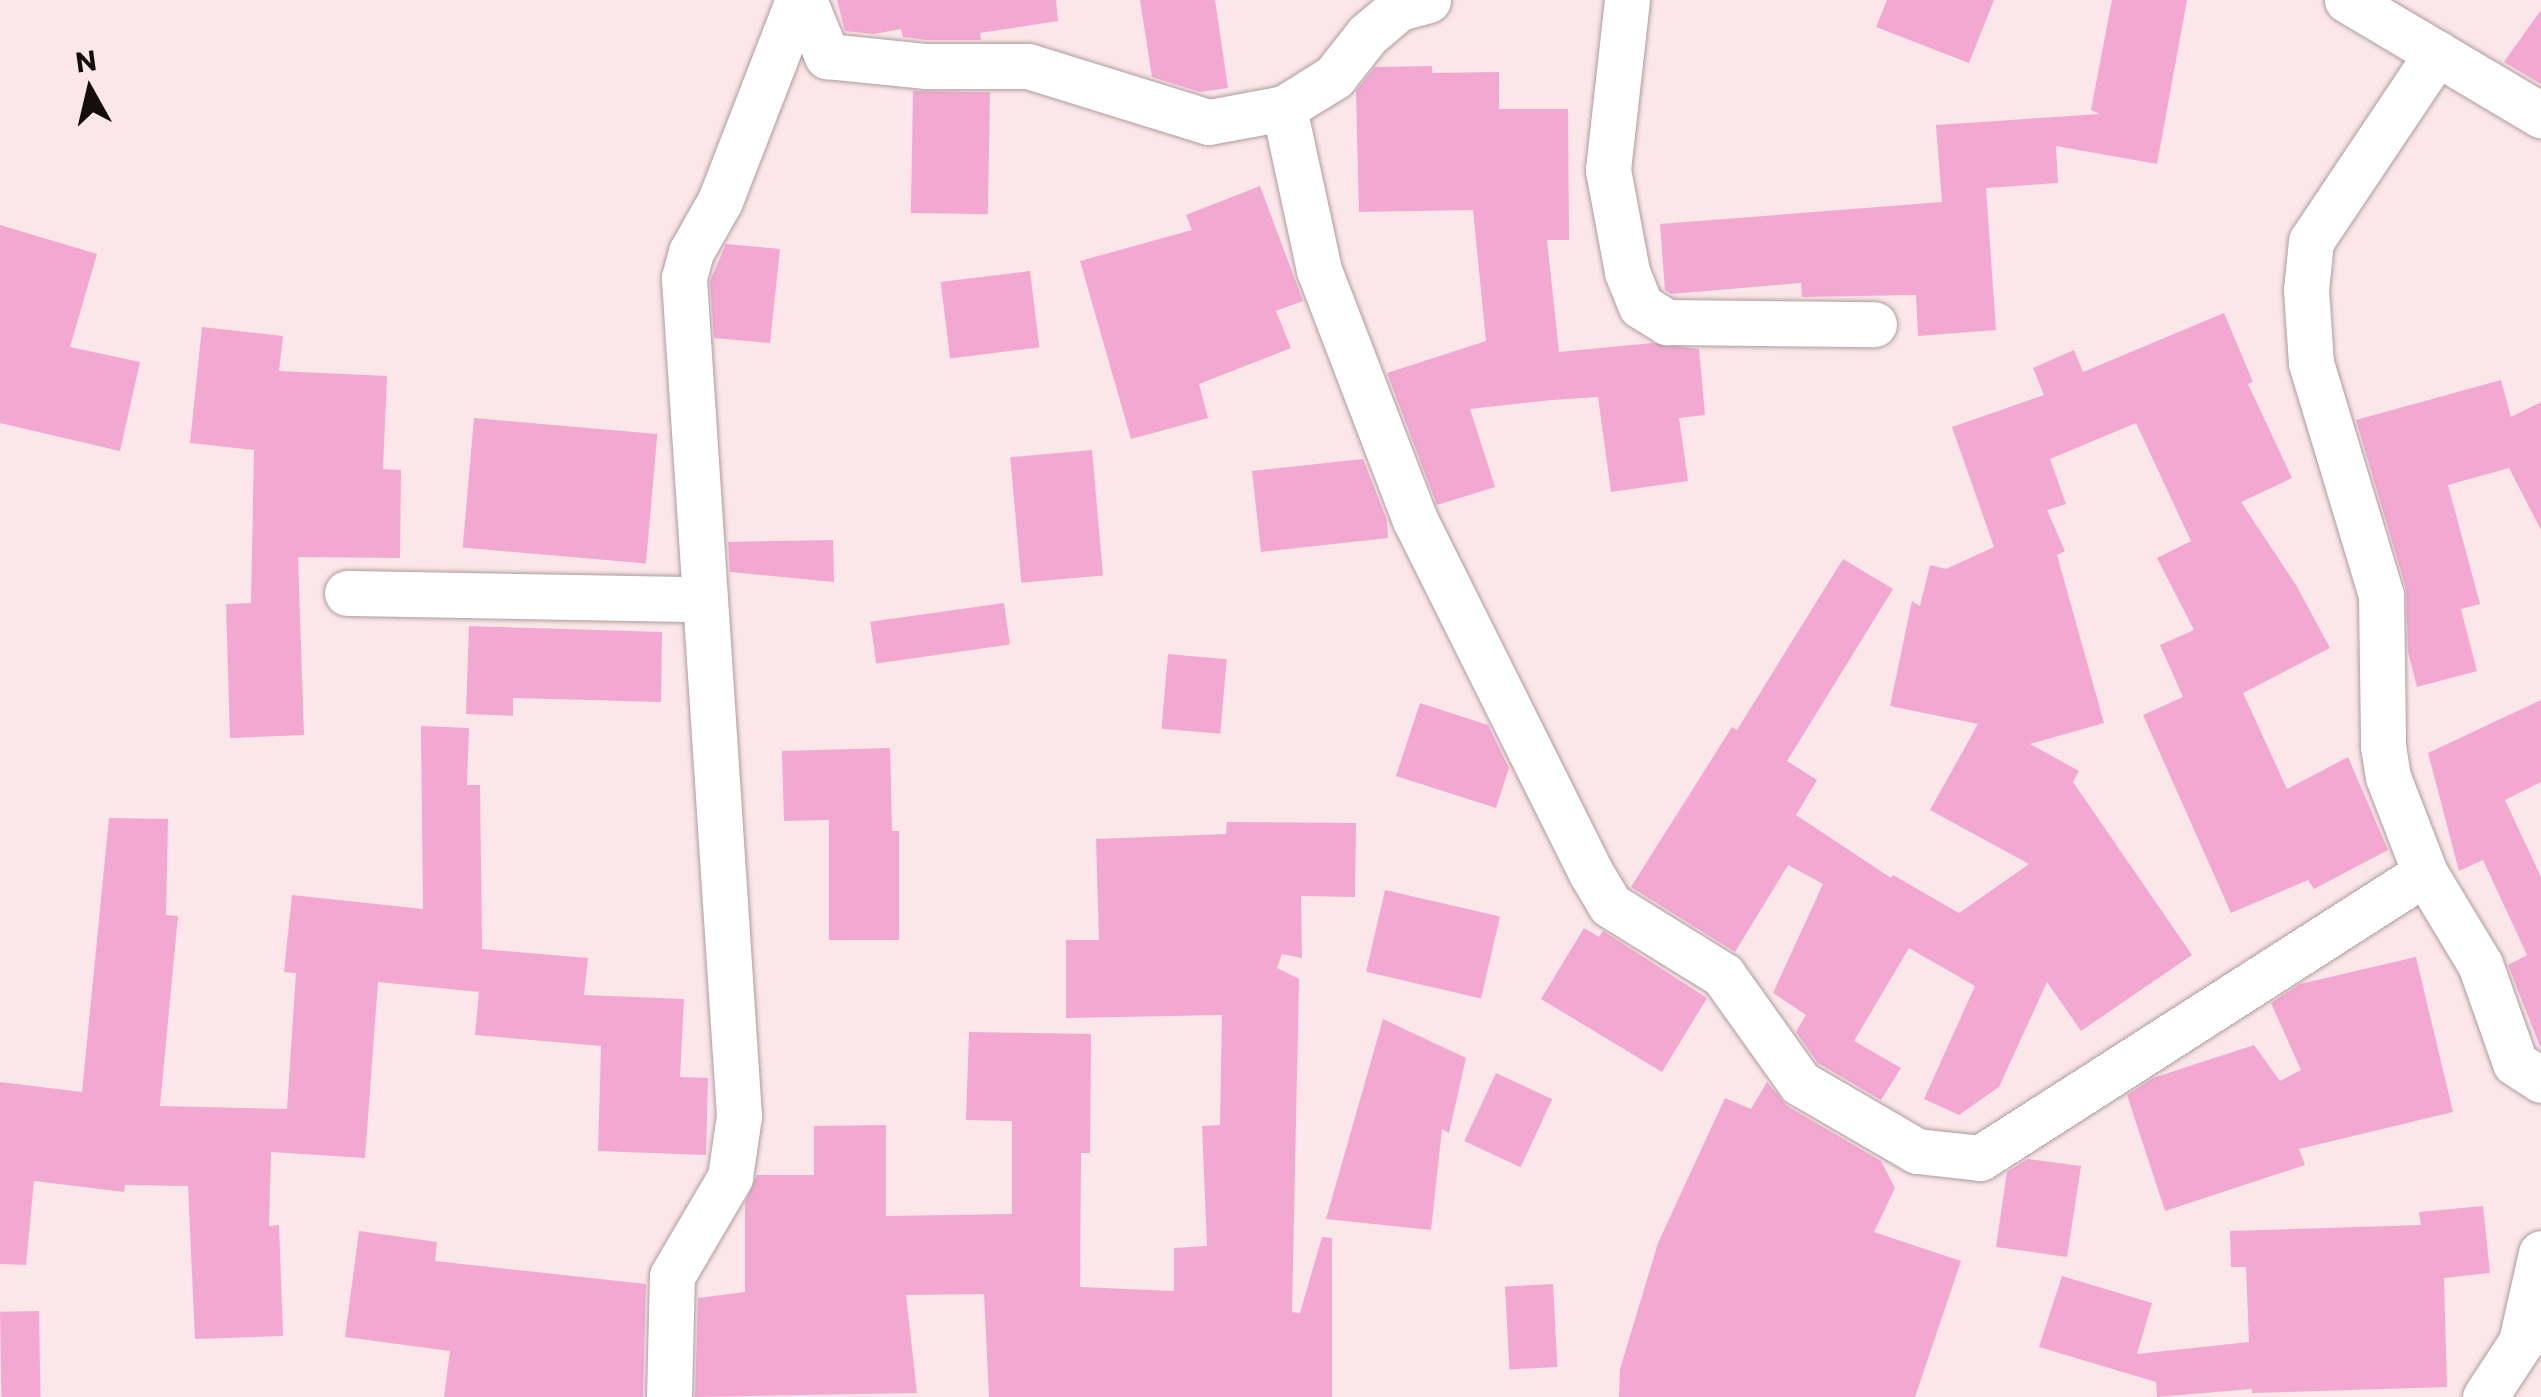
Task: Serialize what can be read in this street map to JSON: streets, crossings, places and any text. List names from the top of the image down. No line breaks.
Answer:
{"north":"top"}
